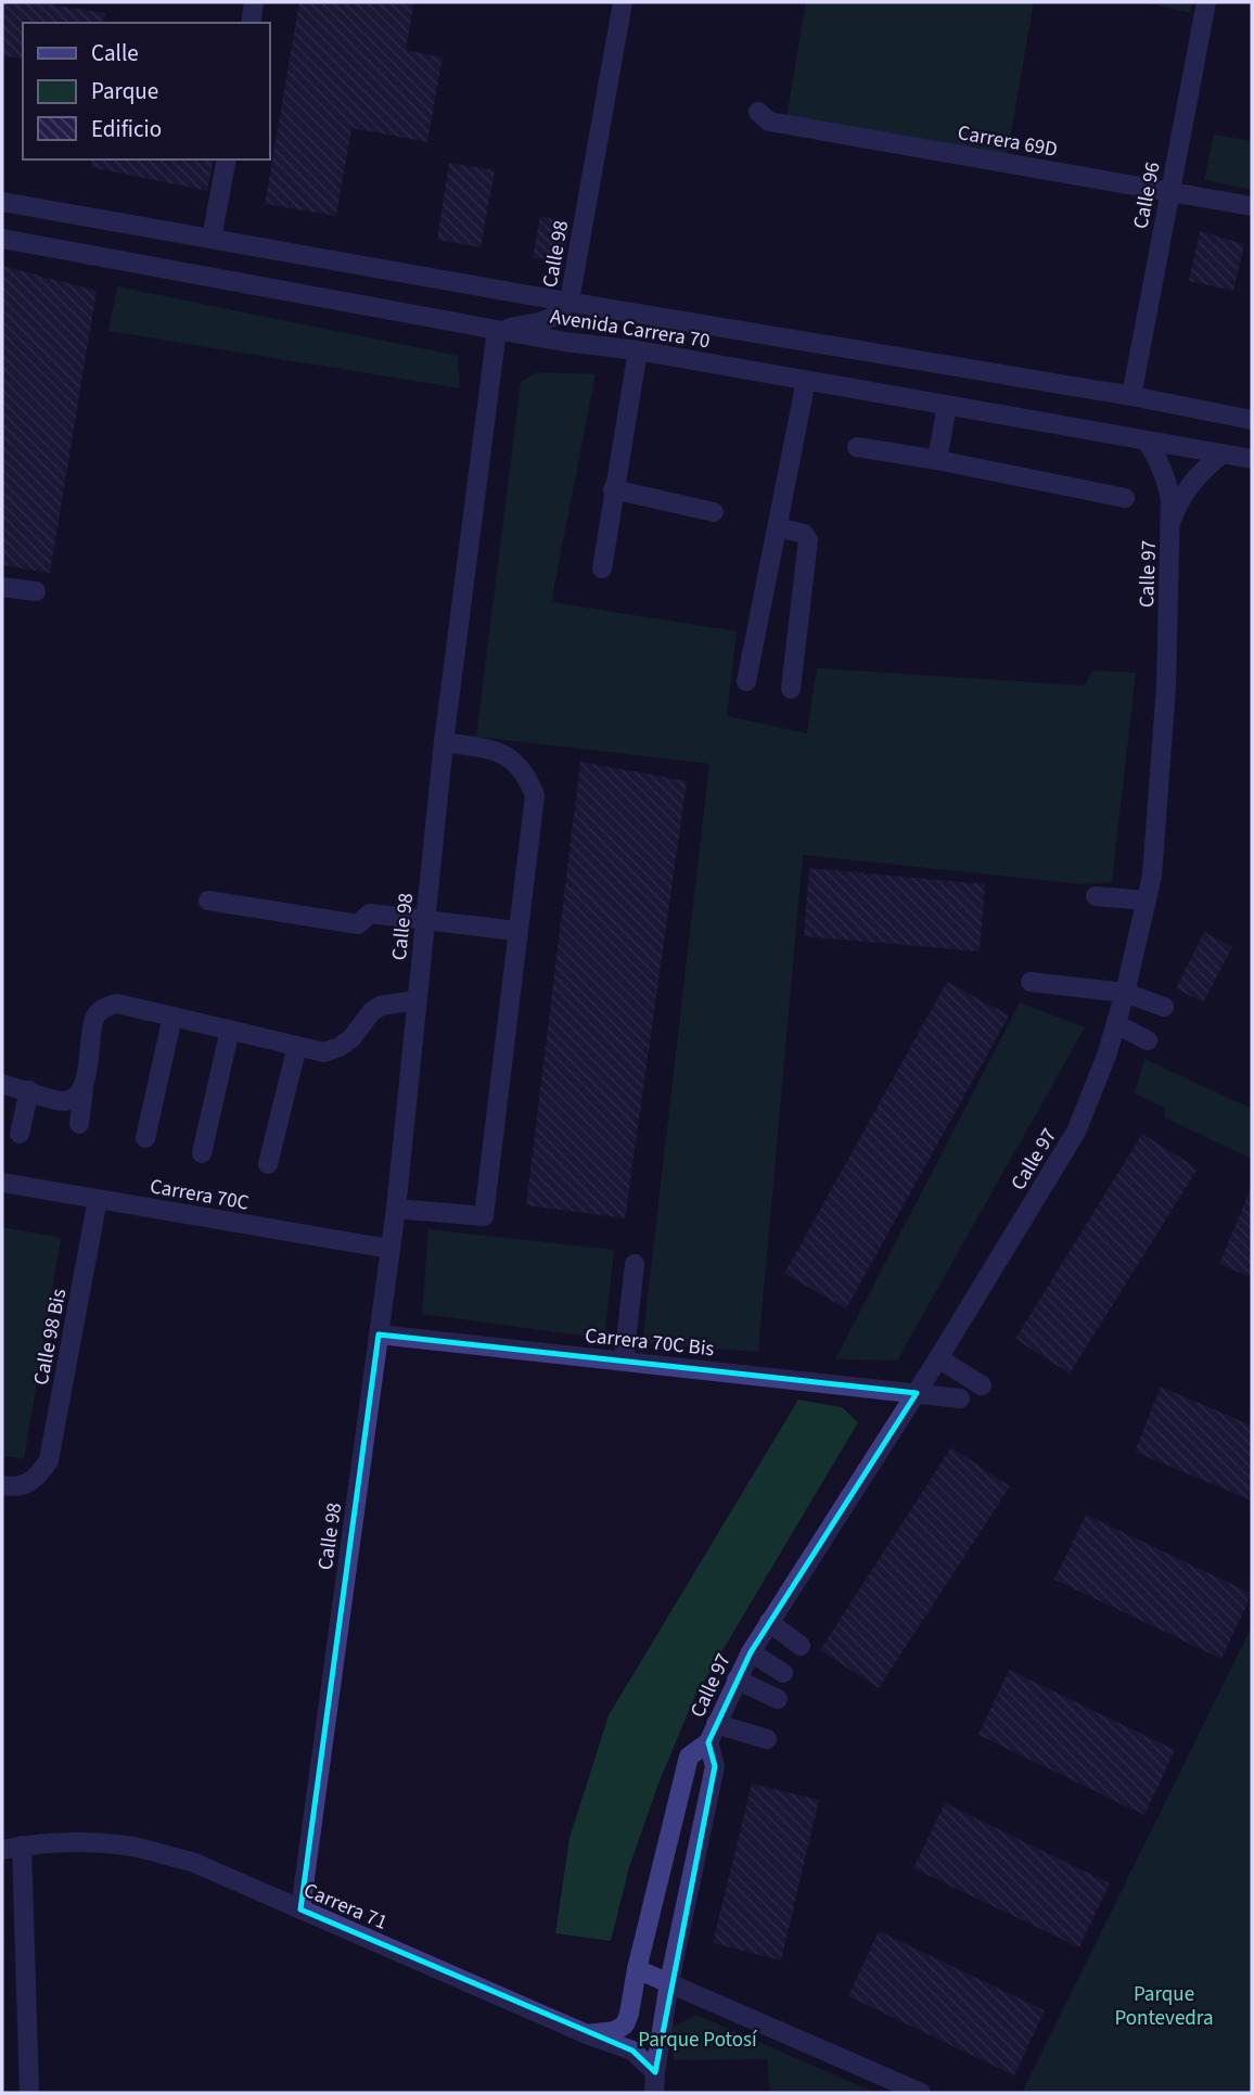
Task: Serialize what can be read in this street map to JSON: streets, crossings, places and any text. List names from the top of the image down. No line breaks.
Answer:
{"streets":{"street":["Carrera 69D","Calle 96","Calle 98","Avenida Carrera 70","Calle 97","Carrera 70C","Calle 98 Bis","Carrera 70C Bis","Carrera 71"]},"crossings":[["Carrera 69D","Calle 96"],["Calle 96","Avenida Carrera 70"],["Calle 98","Avenida Carrera 70"],["Calle 98","Carrera 70C"],["Calle 98","Carrera 70C Bis"],["Calle 98","Carrera 71"],["Avenida Carrera 70","Calle 97"],["Calle 97","Carrera 70C Bis"],["Calle 97","Carrera 71"],["Carrera 70C","Calle 98 Bis"]],"parks":["Parque Pontevedra","Parque Potosí"],"legend":["Calle","Parque","Edificio"]}
